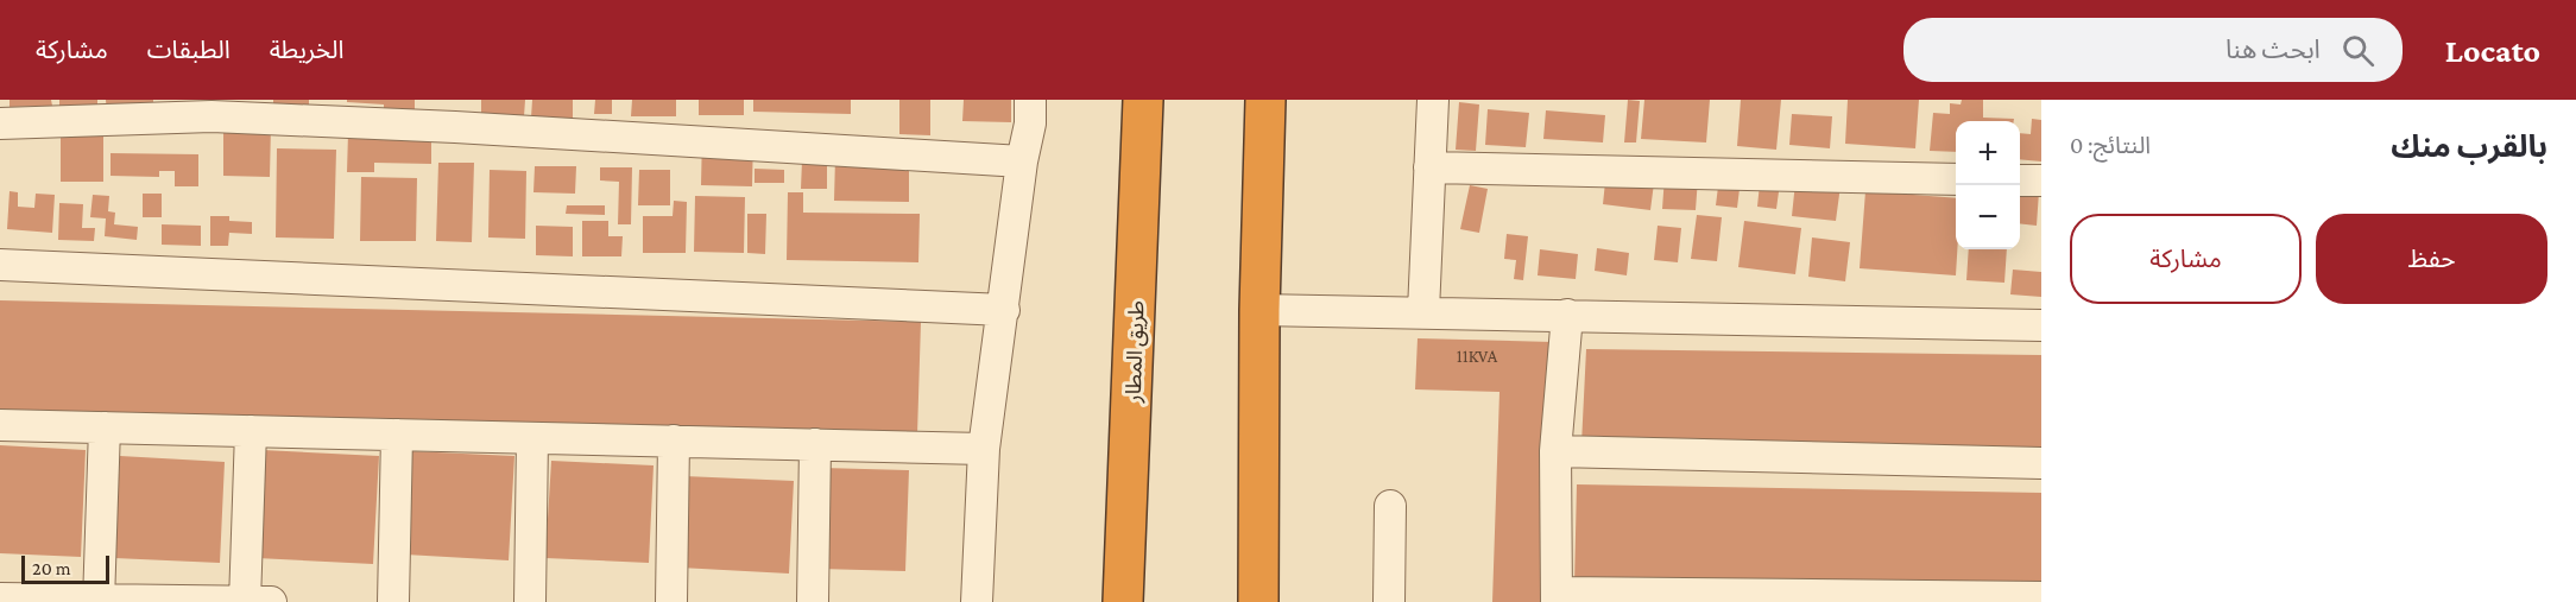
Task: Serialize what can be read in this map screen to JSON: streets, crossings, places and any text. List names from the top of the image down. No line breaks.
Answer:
{"streets":{"highway":["طريق المطار"]},"house_numbers":["11KVA"],"scale_bar":"20 m","page":{"header":"Locato","search":"ابحث هنا","nav":["الخريطة","الطبقات","مشاركة"],"heading":["بالقرب منك","النتائج: 0"],"map_buttons":["+","−"],"buttons":["حفظ","مشاركة"],"scale":"20 m"}}
